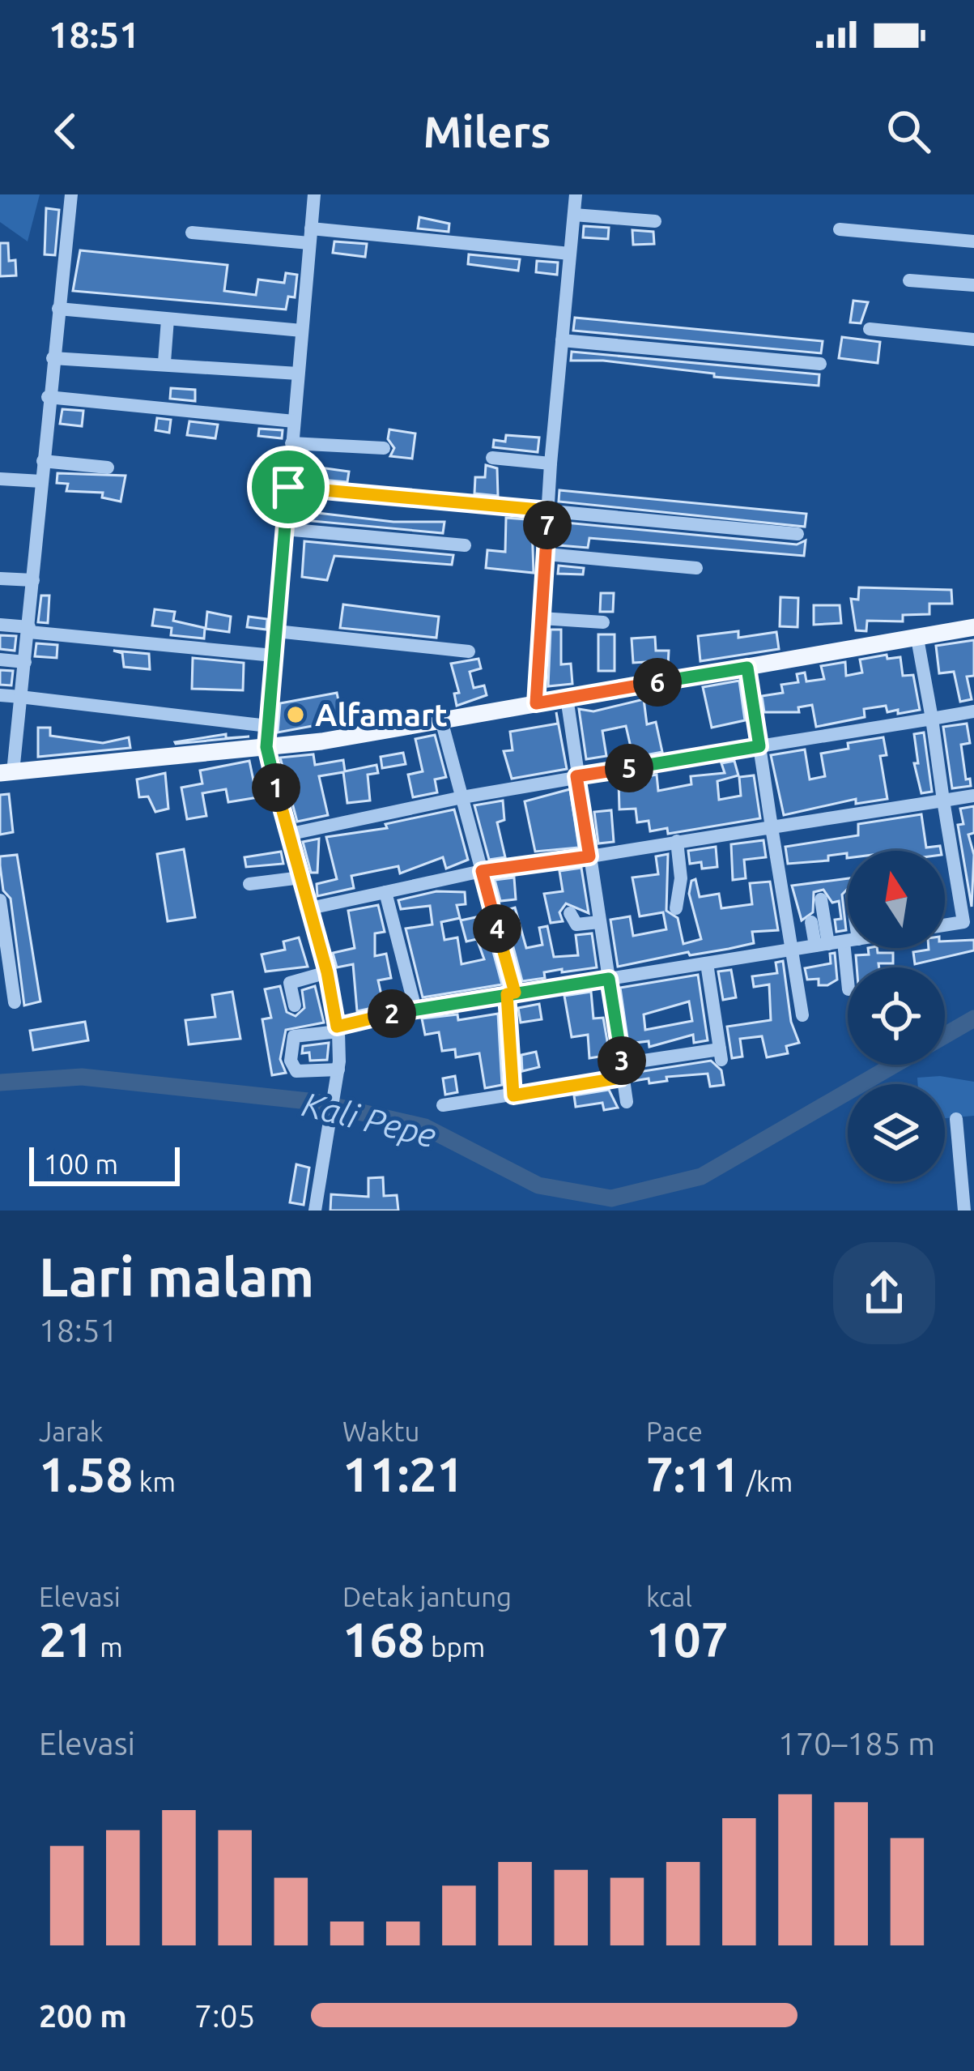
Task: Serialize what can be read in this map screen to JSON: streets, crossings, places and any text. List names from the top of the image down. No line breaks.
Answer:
{"water":["Kali Pepe"],"places":["Alfamart"],"scale_bar":"100 m","north":"top","page":{"status":"18:51","header":"Milers","pins":["7","6","5","1","4","2","3"],"scale":"100 m","heading":["Lari malam","18:51"],"stats":[["Jarak","1.58 km"],["Waktu","11:21"],["Pace","7:11 /km"],["Elevasi","21 m"],["Detak jantung","168 bpm"],["kcal","107"]],"chart":["Elevasi","170–185 m"],"list":[{"name":"200 m","note":"7:05"}]}}
